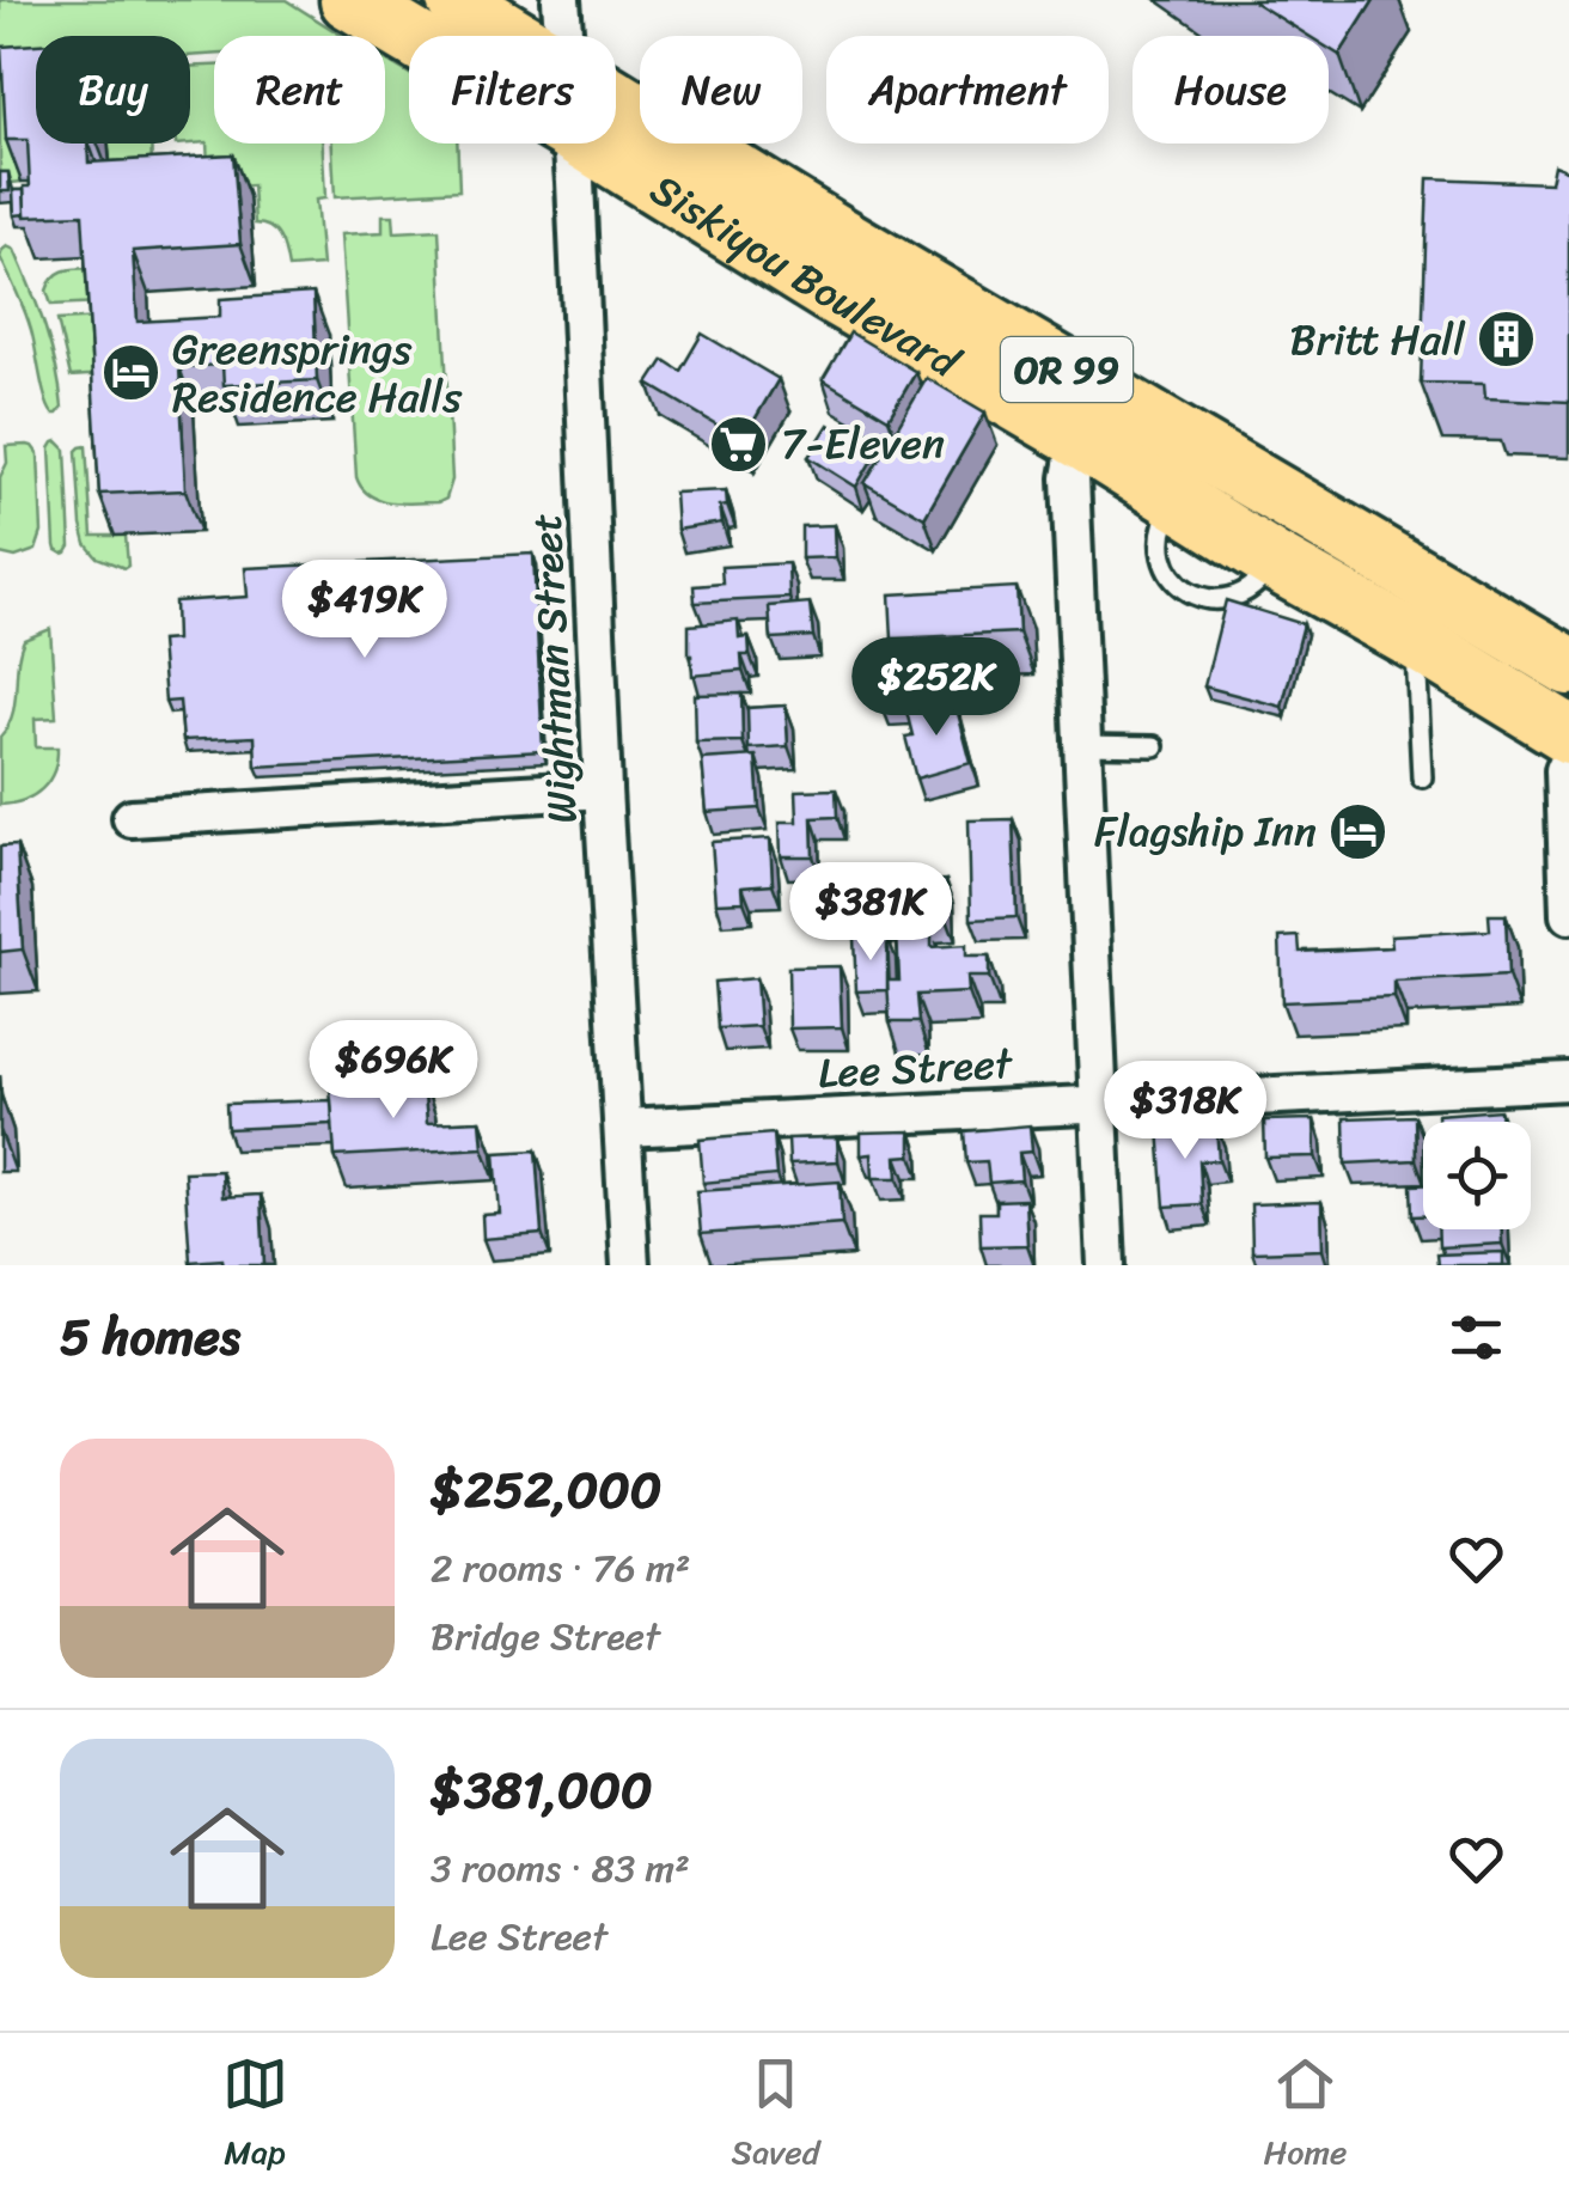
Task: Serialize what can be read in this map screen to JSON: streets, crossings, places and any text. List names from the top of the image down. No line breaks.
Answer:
{"streets":{"main road":["Siskiyou Boulevard","OR 99"],"street":["Wightman Street","Lee Street"]},"crossings":[["Wightman Street","Lee Street"]],"places":{"building":["Britt Hall"],"hotel":["Greensprings Residence Halls","Flagship Inn"],"supermarket":["7-Eleven"]},"page":{"chip":["Buy","Rent","Filters","New","Apartment","House"],"price":["$419K","$252K","$381K","$696K","$318K"],"heading":"5 homes","list":[{"name":"$252,000","note":"2 rooms · 76 m² · Bridge Street"},{"name":"$381,000","note":"3 rooms · 83 m² · Lee Street"}],"tabs":["Map","Saved","Home"]}}
